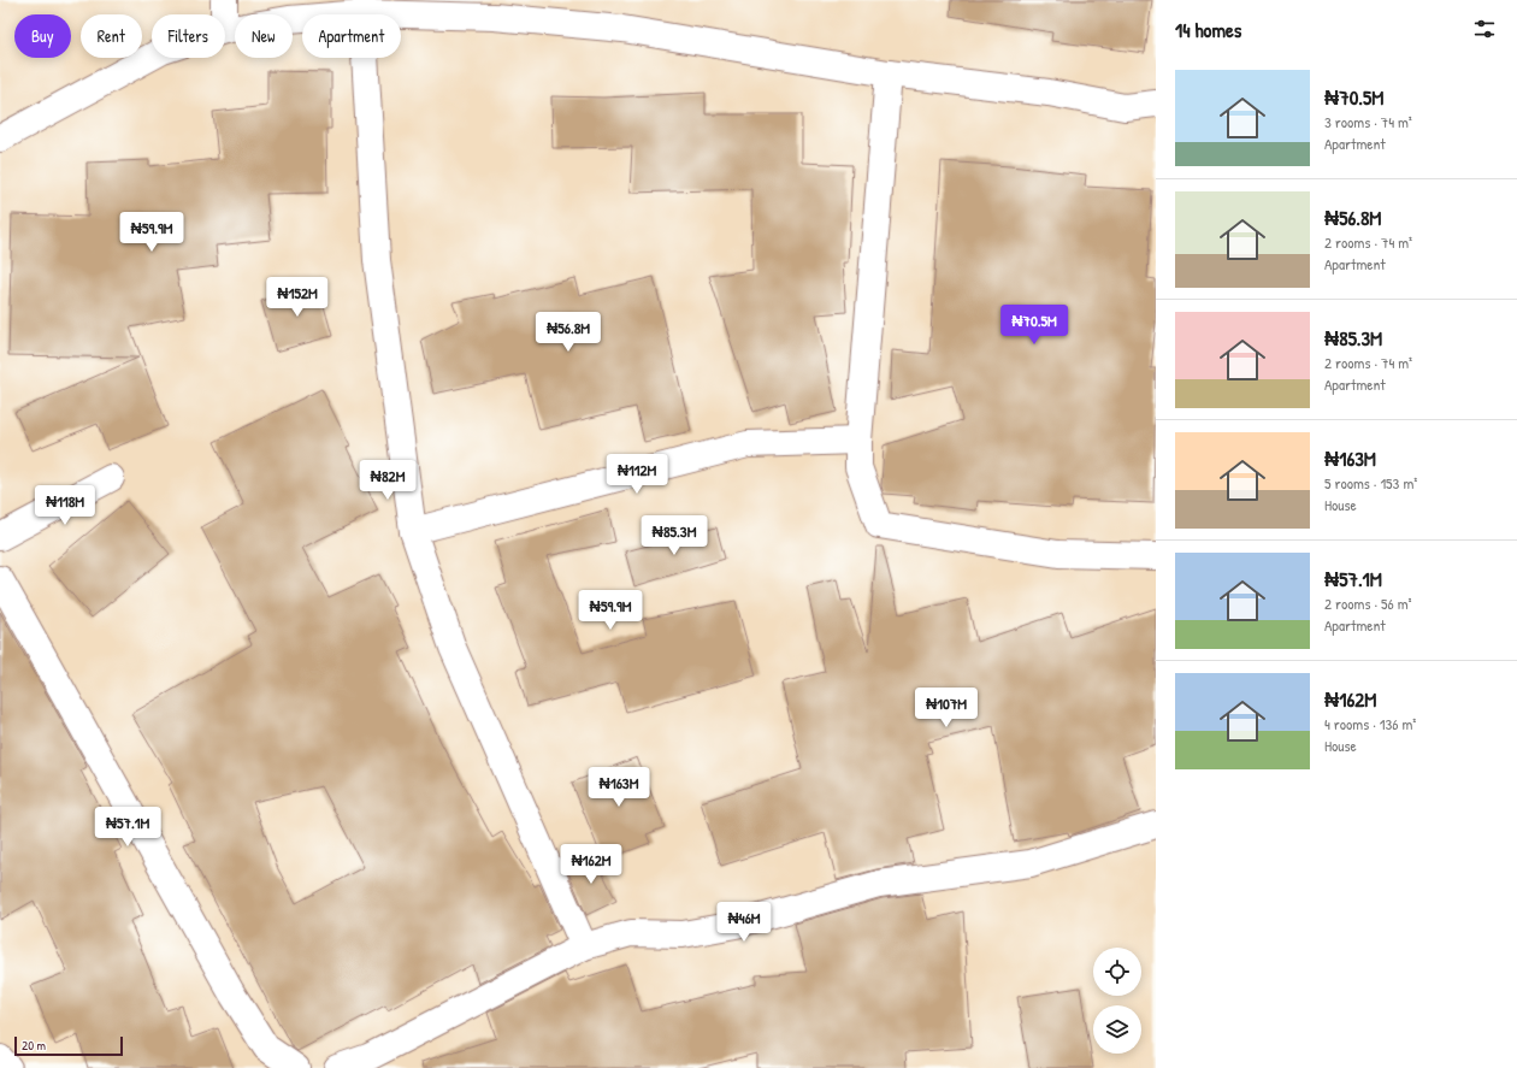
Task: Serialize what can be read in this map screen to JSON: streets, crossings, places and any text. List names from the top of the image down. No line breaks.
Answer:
{"scale_bar":"20 m","page":{"heading":"14 homes","chip":["Buy","Rent","Filters","New","Apartment"],"list":[{"name":"₦70.5M","note":"3 rooms · 74 m² · Apartment"},{"name":"₦56.8M","note":"2 rooms · 74 m² · Apartment"},{"name":"₦85.3M","note":"2 rooms · 74 m² · Apartment"},{"name":"₦163M","note":"5 rooms · 153 m² · House"},{"name":"₦57.1M","note":"2 rooms · 56 m² · Apartment"},{"name":"₦162M","note":"4 rooms · 136 m² · House"}],"price":["₦59.9M","₦152M","₦70.5M","₦56.8M","₦112M","₦82M","₦118M","₦85.3M","₦59.9M","₦107M","₦163M","₦57.1M","₦162M","₦46M"],"scale":"20 m"}}
